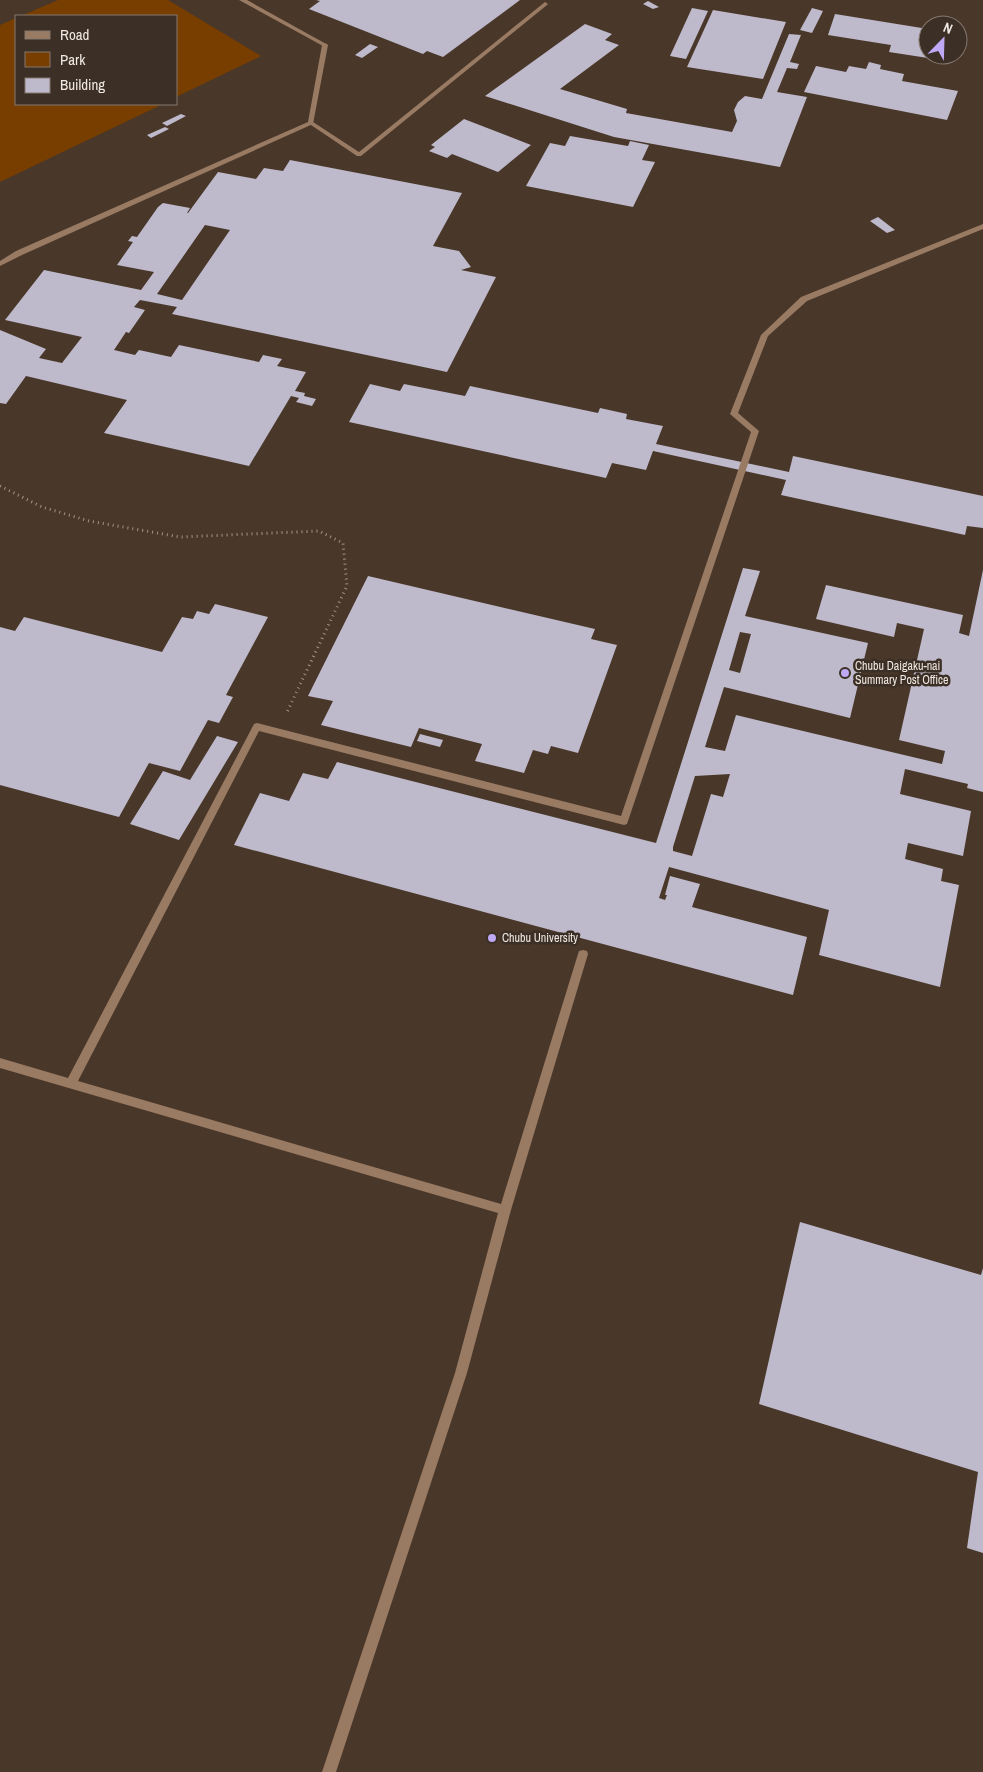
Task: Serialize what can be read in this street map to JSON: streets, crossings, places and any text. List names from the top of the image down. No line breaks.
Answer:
{"places":["Chubu Daigaku-nai Summary Post Office","Chubu University"],"legend":["Road","Park","Building"],"north":"top right"}
